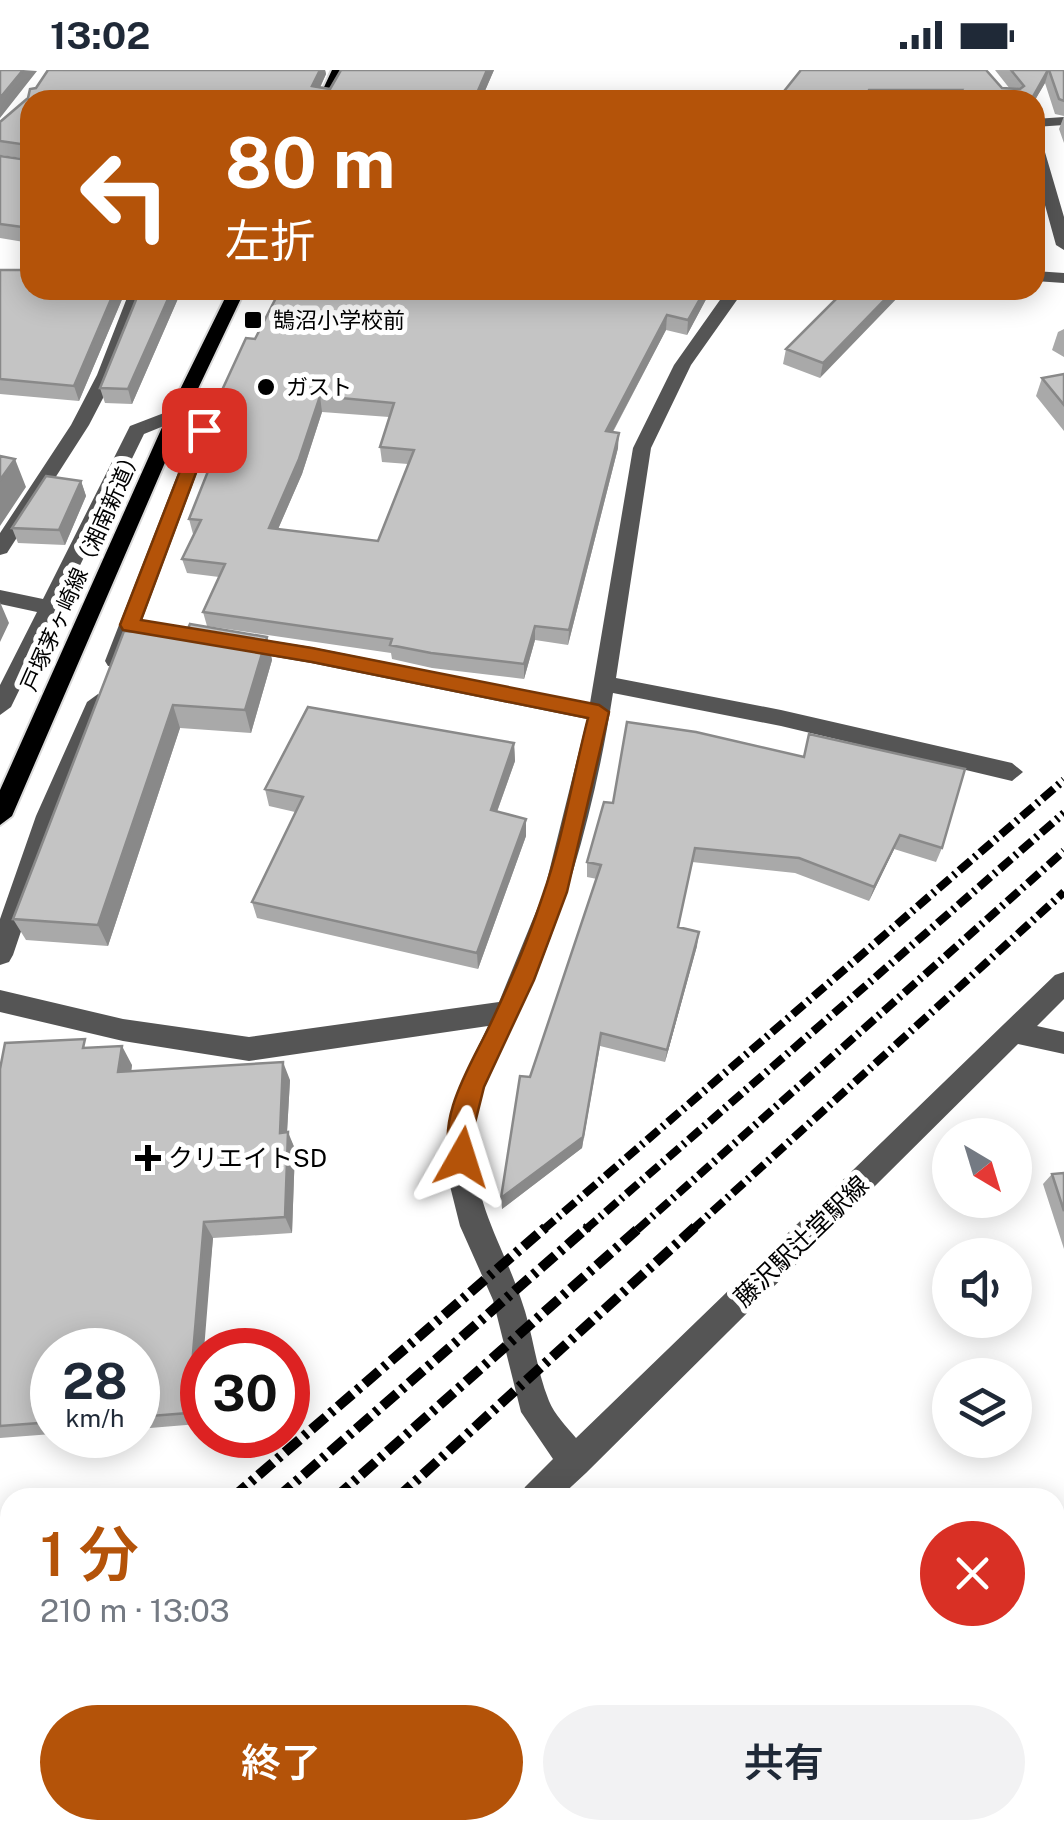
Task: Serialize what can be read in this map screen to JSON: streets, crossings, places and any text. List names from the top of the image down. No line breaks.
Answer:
{"streets":{"main road":["戸塚茅ヶ崎線（湘南新道）"],"street":["藤沢駅辻堂駅線"]},"places":{"transit":["鵠沼小学校前"],"other":["ガスト"],"health":["クリエイトSD"]},"north":"bottom right","page":{"status":"13:02","turn":["80 m","左折"],"speed":"28 km/h","limit":"30","heading":["1 分","210 m · 13:03"],"buttons":["終了","共有"]}}
